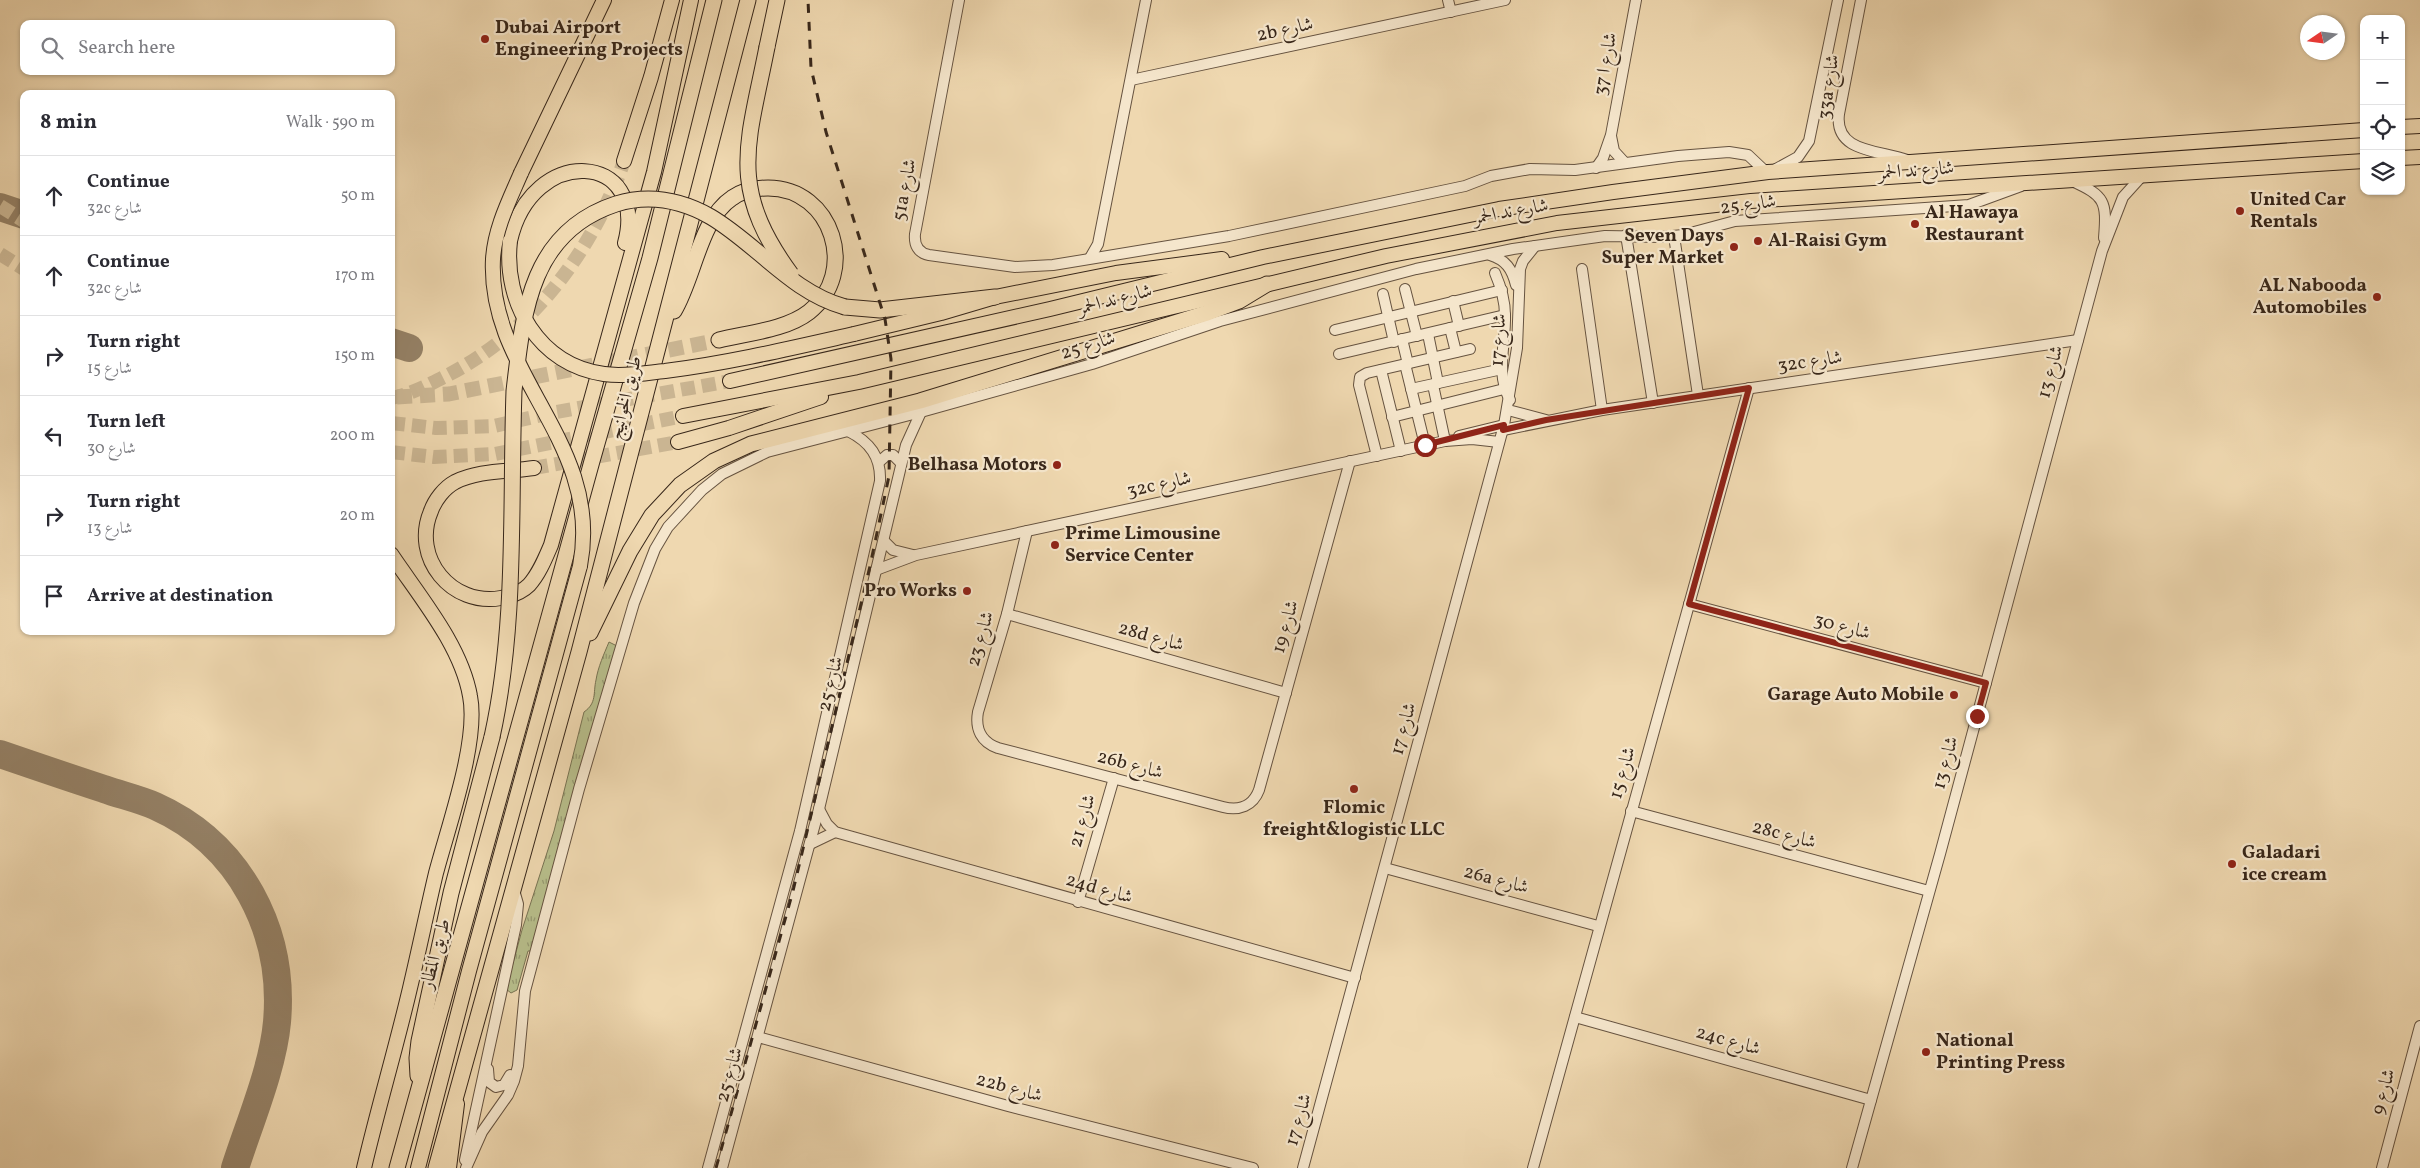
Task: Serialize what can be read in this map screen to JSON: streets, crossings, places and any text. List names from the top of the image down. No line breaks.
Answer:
{"streets":{"highway":["طريق الخوانيج","طريق المطار"],"main road":["شارع ند الحمر"],"street":["2b شارع","شارع ا 37","33a شارع","51a شارع","شارع 25","شارع 17","32c شارع","شارع 13","شارع 19","شارع 30","28d شارع","شارع 23","26b شارع","شارع 15","شارع 21","28c شارع","26a شارع","24d شارع","24c شارع","22b شارع","شارع 9"]},"crossings":[["شارع ا 37","51a شارع"],["33a شارع","شارع ند الحمر"],["33a شارع","51a شارع"],["شارع ند الحمر","51a شارع"],["شارع ند الحمر","شارع 25"],["شارع ند الحمر","شارع 13"],["شارع 25","شارع 17"],["شارع 25","32c شارع"],["شارع 25","22b شارع"],["شارع 17","32c شارع"],["شارع 17","26a شارع"],["شارع 17","24d شارع"],["32c شارع","شارع 13"],["32c شارع","شارع 19"],["32c شارع","شارع 23"],["32c شارع","شارع 15"],["شارع 13","شارع 30"],["شارع 13","28c شارع"],["شارع 13","24c شارع"],["طريق الخوانيج","طريق المطار"],["شارع 19","28d شارع"],["شارع 19","26b شارع"],["شارع 30","شارع 15"],["28d شارع","شارع 23"],["شارع 23","26b شارع"],["26b شارع","شارع 21"],["شارع 15","28c شارع"],["شارع 15","26a شارع"],["شارع 15","24c شارع"],["شارع 21","24d شارع"]],"places":["Dubai Airport Engineering Projects","United Car Rentals","Al Hawaya Restaurant","Al-Raisi Gym","Seven Days Super Market","AL Nabooda Automobiles","Belhasa Motors","Prime Limousine Service Center","Pro Works","Garage Auto Mobile","Flomic freight&logistic LLC","Galadari ice cream","National Printing Press"],"north":"left","page":{"map_buttons":["+","−"],"search":"Search here","heading":["8 min","Walk · 590 m"],"list":[["Continue","32c شارع","50 m"],["Continue","32c شارع","170 m"],["Turn right","شارع 15","150 m"],["Turn left","شارع 30","200 m"],["Turn right","شارع 13","20 m"],"Arrive at destination"]}}
